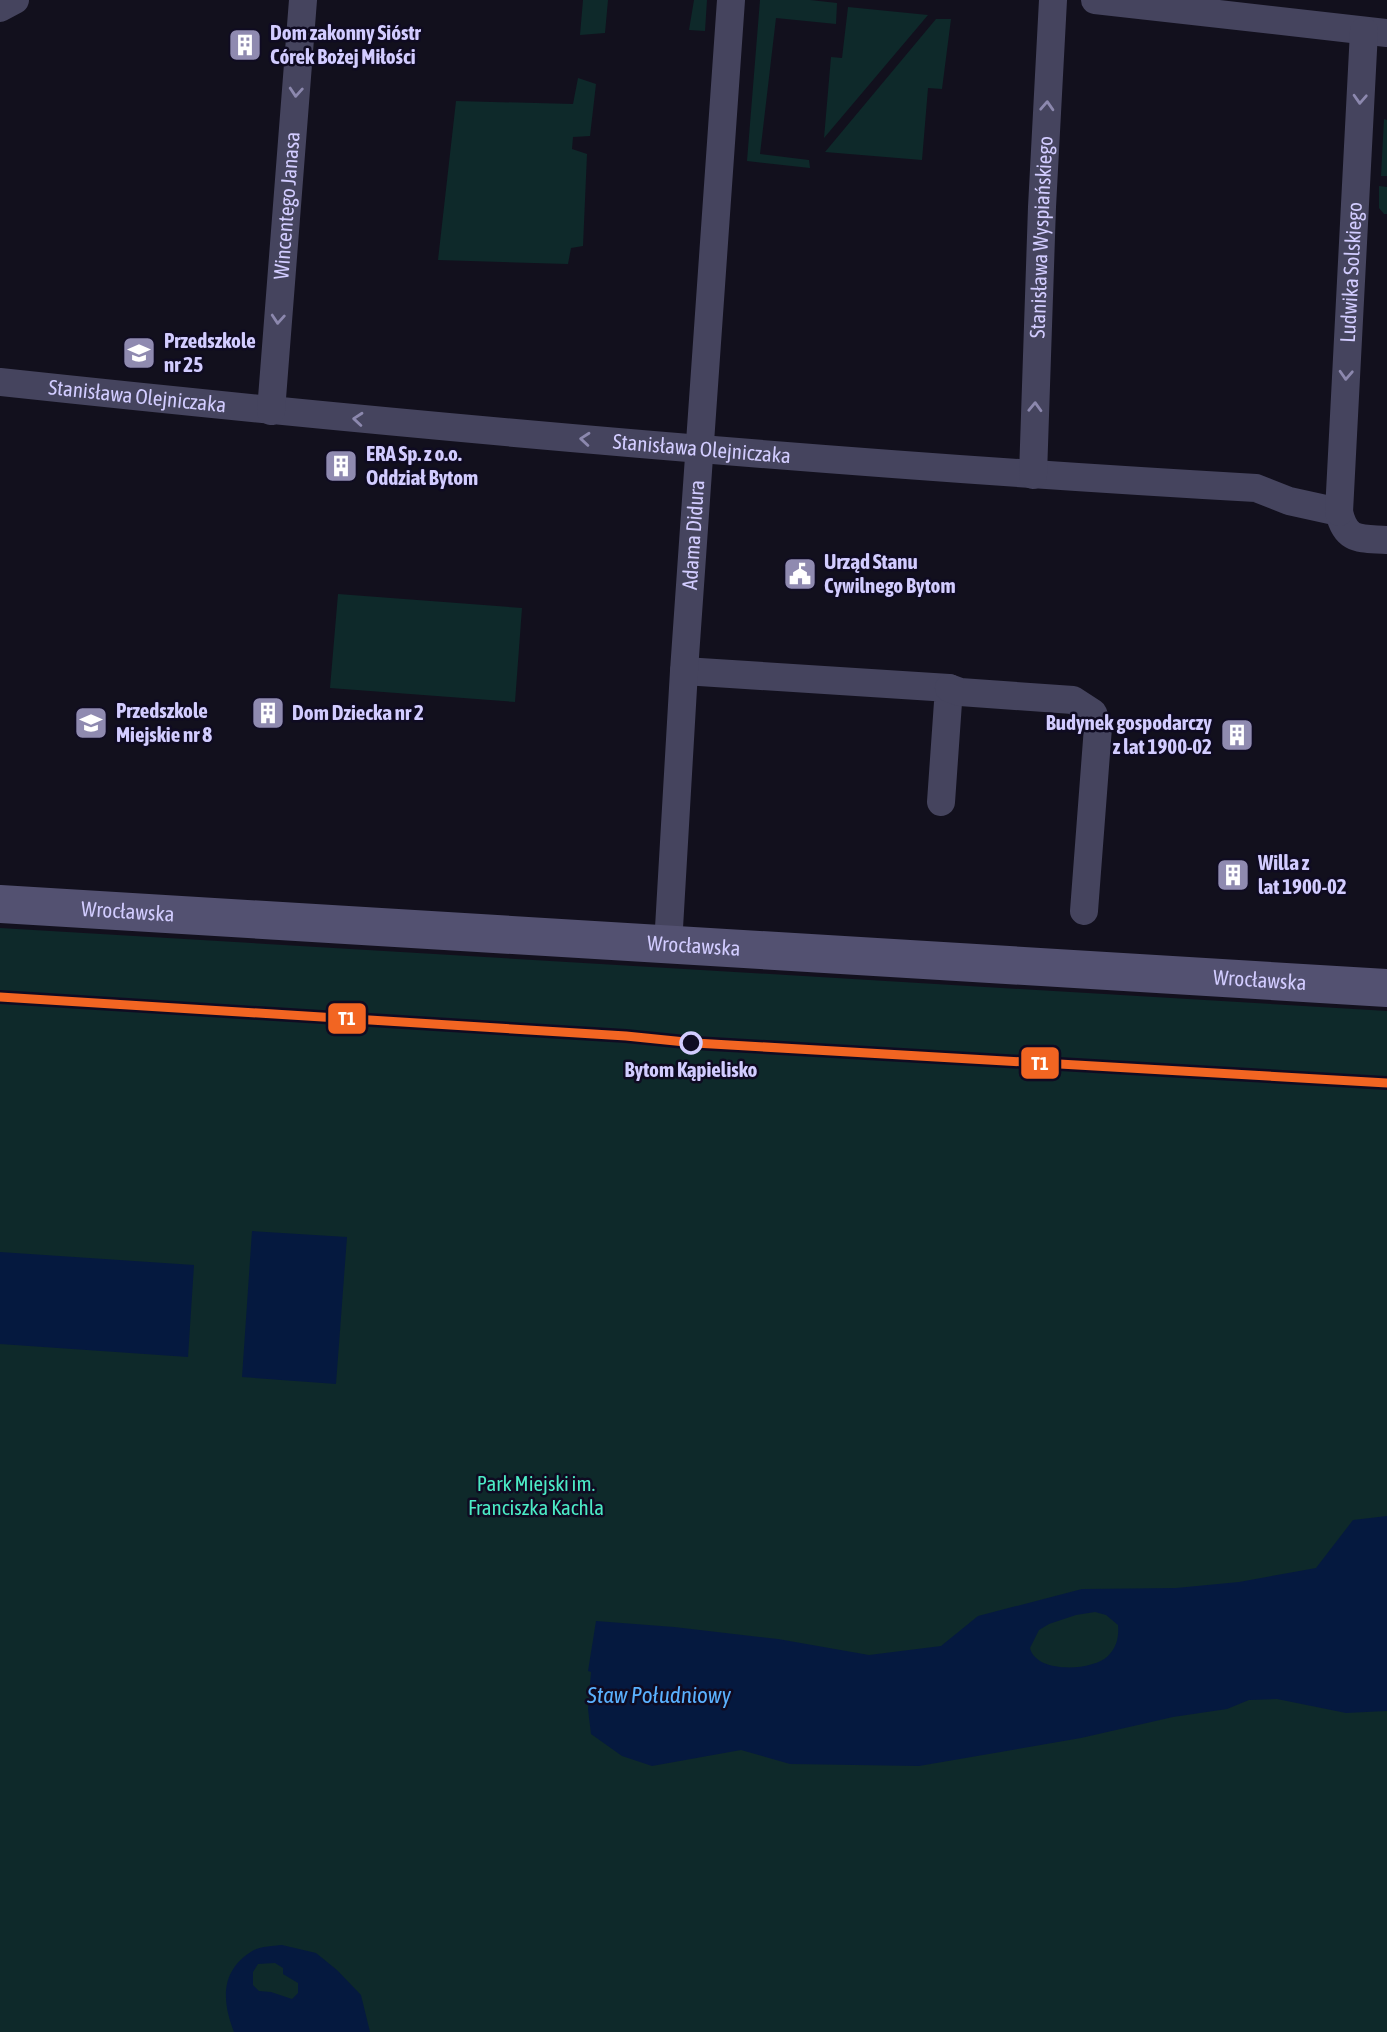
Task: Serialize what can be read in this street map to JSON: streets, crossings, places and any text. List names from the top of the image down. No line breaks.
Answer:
{"streets":{"main road":["Wrocławska"],"street":["Wincentego Janasa","Stanisława Wyspiańskiego","Ludwika Solskiego","Stanisława Olejniczaka","Adama Didura"]},"crossings":[["Wincentego Janasa","Stanisława Olejniczaka"],["Stanisława Wyspiańskiego","Stanisława Olejniczaka"],["Ludwika Solskiego","Stanisława Olejniczaka"],["Stanisława Olejniczaka","Adama Didura"],["Adama Didura","Wrocławska"]],"one_way":["Wincentego Janasa","Stanisława Wyspiańskiego","Ludwika Solskiego"],"water":["Staw Południowy"],"parks":["Park Miejski im. Franciszka Kachla"],"places":{"building":["Dom zakonny Sióstr Córek Bożej Miłości","ERA Sp. z o.o. Oddział Bytom","Dom Dziecka nr 2","Budynek gospodarczy z lat 1900-02","Willa z lat 1900-02"],"school or university":["Przedszkole nr 25","Przedszkole Miejskie nr 8"],"public building":["Urząd Stanu Cywilnego Bytom"],"other":["Bytom Kąpielisko"]},"lines":["transit line T1"]}
